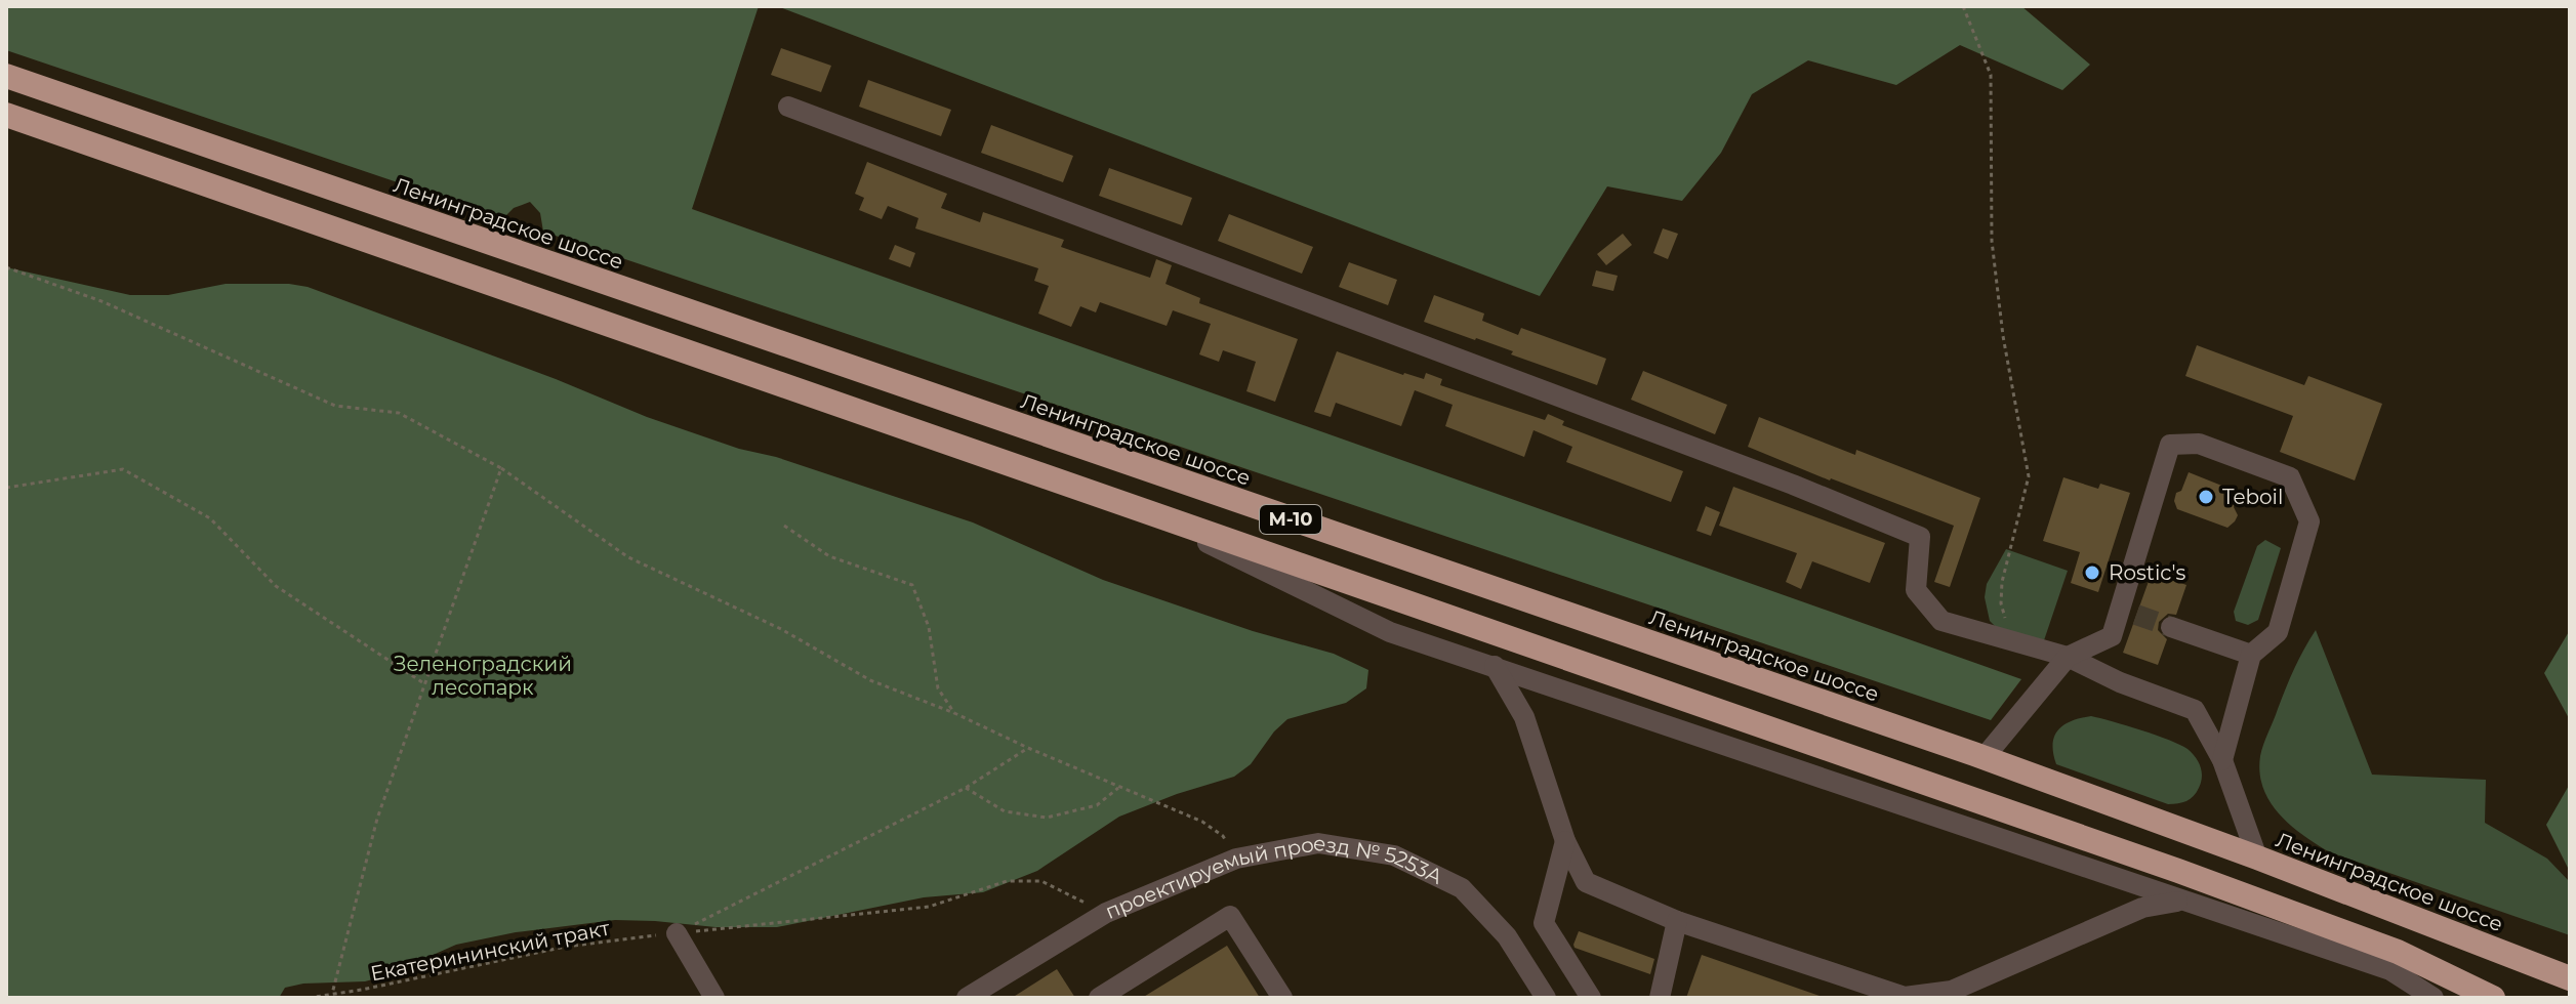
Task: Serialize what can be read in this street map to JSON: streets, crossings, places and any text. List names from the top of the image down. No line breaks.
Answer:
{"streets":{"highway":["Ленинградское шоссе","М-10"],"lane":["проектируемый проезд № 5253А"],"path":["Екатерининский тракт"]},"crossings":[["проектируемый проезд № 5253А","Екатерининский тракт"]],"parks":["Зеленоградский лесопарк"],"places":["Teboil","Rostic's"]}
